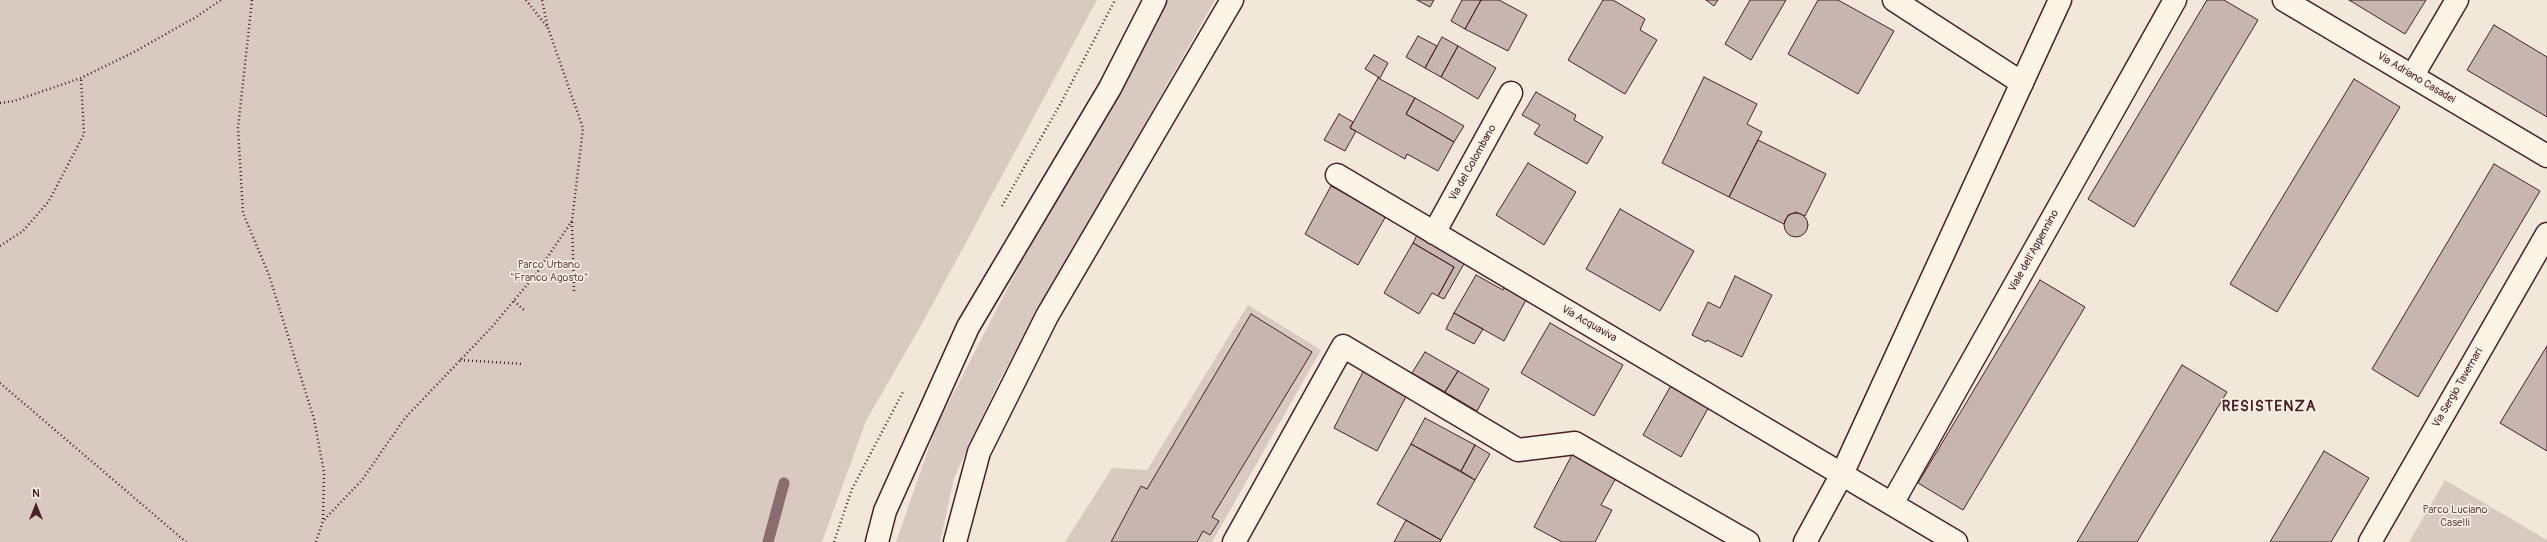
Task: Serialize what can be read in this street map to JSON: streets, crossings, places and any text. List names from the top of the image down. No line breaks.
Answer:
{"streets":{"street":["Via Adriano Casadei","Via del Colombano","Viale dell'Appennino","Via Acquaviva","Via Sergio Tavernari"]},"crossings":[["Via del Colombano","Via Acquaviva"],["Viale dell'Appennino","Via Acquaviva"]],"districts":["RESISTENZA"],"parks":["Parco Urbano \"Franco Agosto\"","Parco Luciano Caselli"],"north":"top"}
